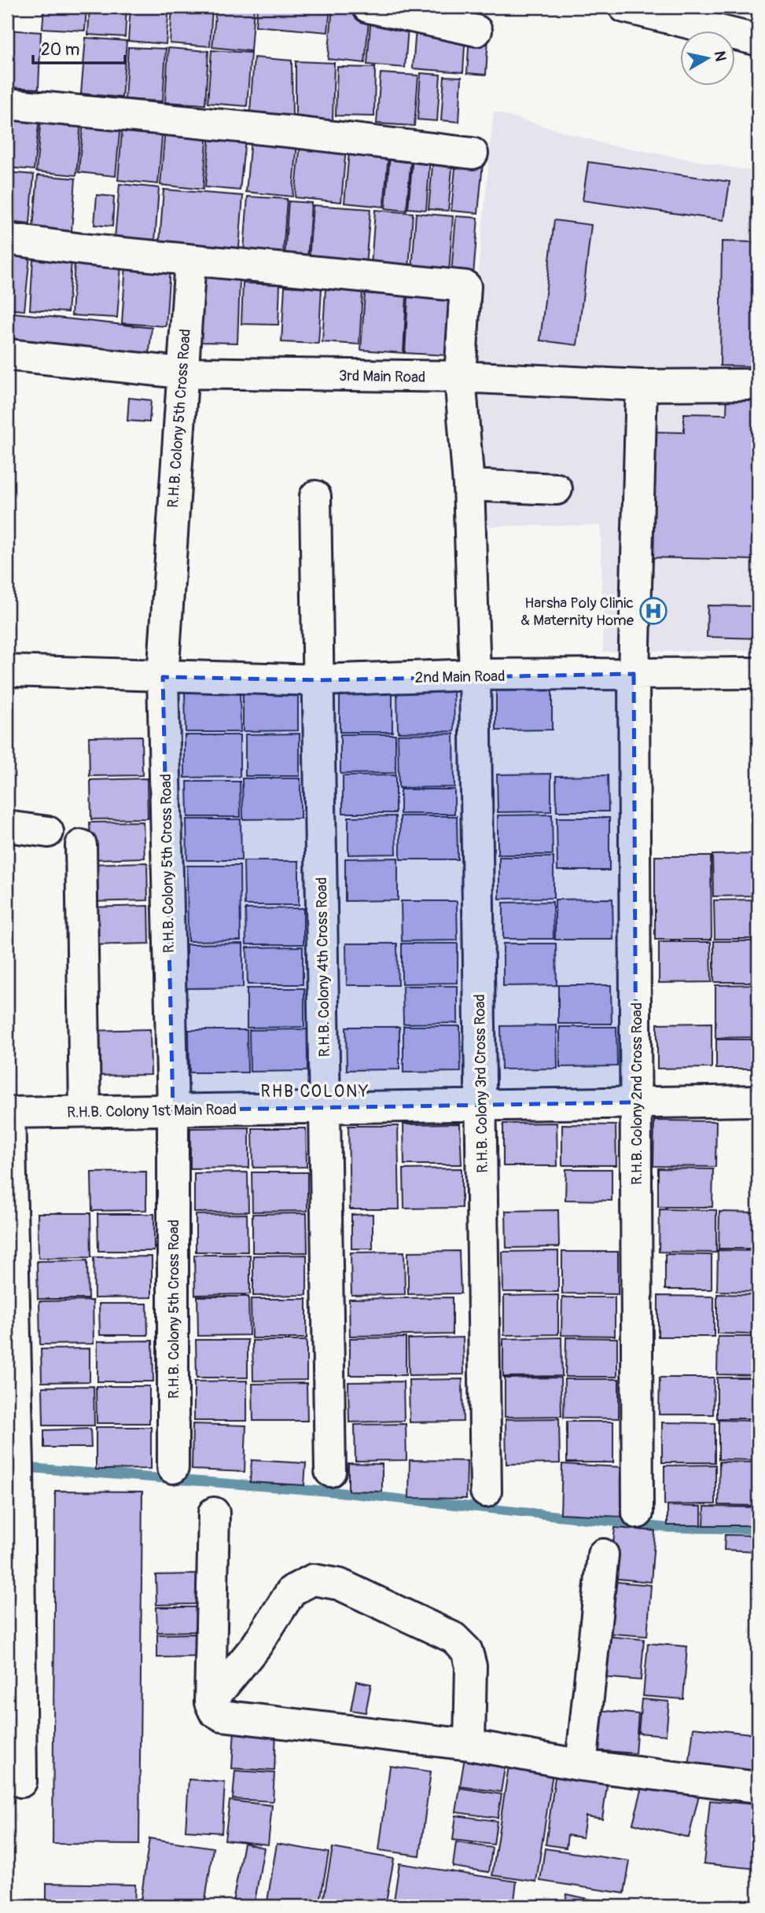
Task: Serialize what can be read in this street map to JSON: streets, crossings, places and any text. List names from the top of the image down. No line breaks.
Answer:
{"streets":{"street":["3rd Main Road","R.H.B. Colony 5th Cross Road","2nd Main Road","R.H.B. Colony 4th Cross Road","R.H.B. Colony 3rd Cross Road","R.H.B. Colony 2nd Cross Road","R.H.B. Colony 1st Main Road"]},"crossings":[["3rd Main Road","R.H.B. Colony 5th Cross Road"],["3rd Main Road","R.H.B. Colony 3rd Cross Road"],["3rd Main Road","R.H.B. Colony 2nd Cross Road"],["R.H.B. Colony 5th Cross Road","2nd Main Road"],["R.H.B. Colony 5th Cross Road","R.H.B. Colony 3rd Cross Road"],["R.H.B. Colony 5th Cross Road","R.H.B. Colony 1st Main Road"],["2nd Main Road","R.H.B. Colony 4th Cross Road"],["2nd Main Road","R.H.B. Colony 3rd Cross Road"],["2nd Main Road","R.H.B. Colony 2nd Cross Road"],["R.H.B. Colony 4th Cross Road","R.H.B. Colony 1st Main Road"],["R.H.B. Colony 3rd Cross Road","R.H.B. Colony 1st Main Road"],["R.H.B. Colony 2nd Cross Road","R.H.B. Colony 1st Main Road"]],"districts":["RHB COLONY"],"places":{"hospital":["Harsha Poly Clinic & Maternity Home"]},"scale_bar":"20 m","north":"right"}
